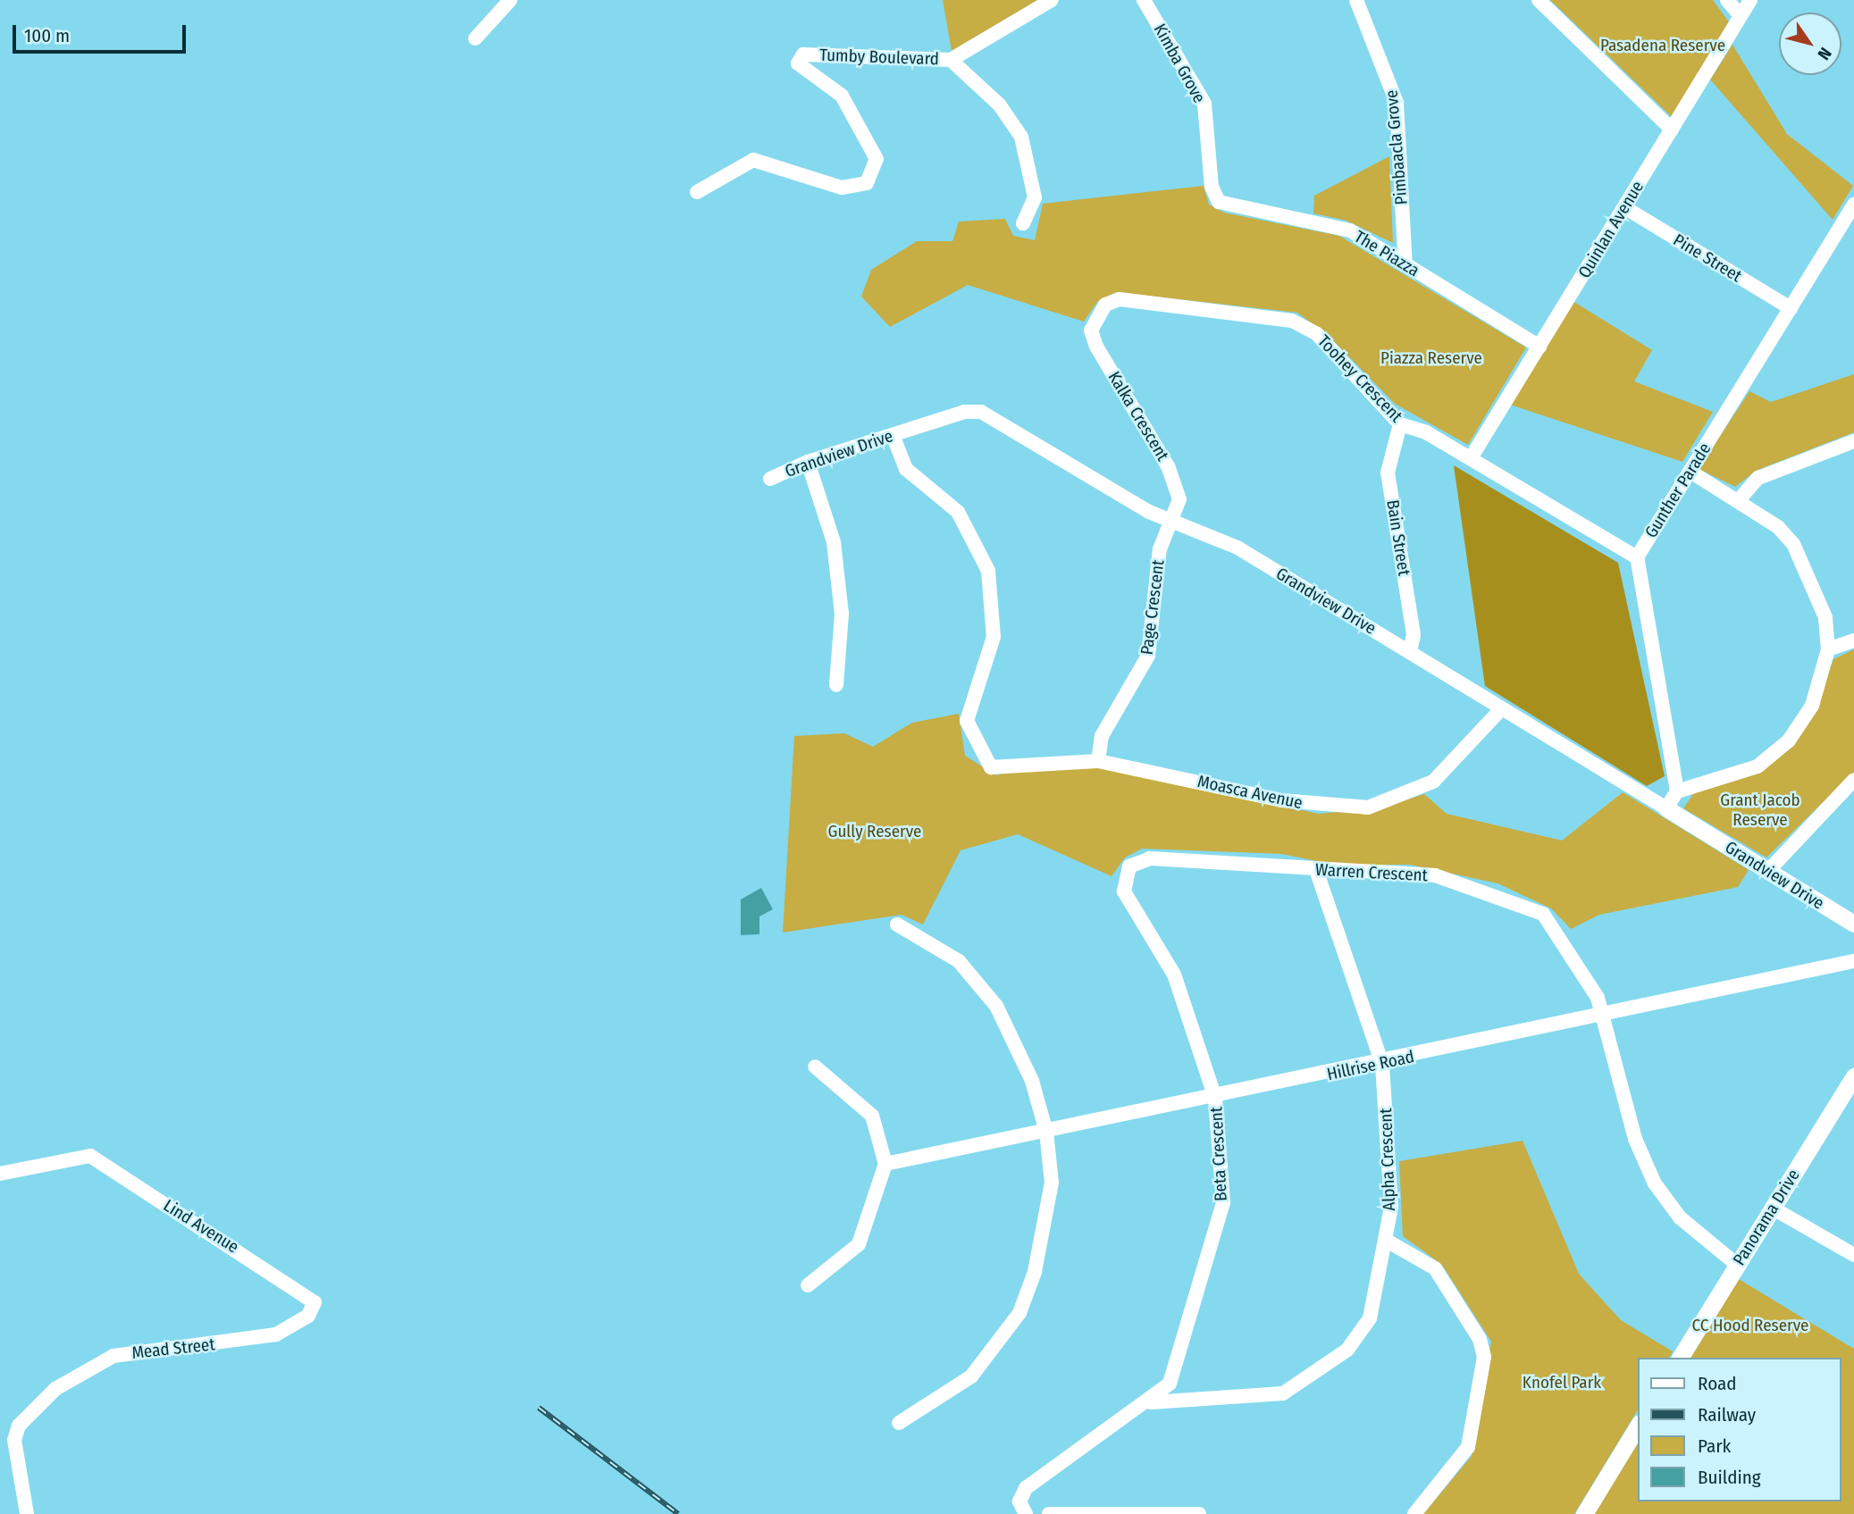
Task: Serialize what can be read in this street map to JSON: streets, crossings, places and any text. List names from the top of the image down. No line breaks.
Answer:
{"streets":{"street":["Tumby Boulevard","Kimba Grove","Pimbaacla Grove","Quinlan Avenue","The Piazza","Pine Street","Toohey Crescent","Kalka Crescent","Grandview Drive","Gunther Parade","Bain Street","Page Crescent","Moasca Avenue","Warren Crescent","Hillrise Road","Beta Crescent","Alpha Crescent","Panorama Drive","Lind Avenue","Mead Street"]},"crossings":[["Kimba Grove","The Piazza"],["Pimbaacla Grove","The Piazza"],["Quinlan Avenue","The Piazza"],["Quinlan Avenue","Pine Street"],["Quinlan Avenue","Toohey Crescent"],["Pine Street","Gunther Parade"],["Toohey Crescent","Kalka Crescent"],["Toohey Crescent","Gunther Parade"],["Toohey Crescent","Bain Street"],["Kalka Crescent","Grandview Drive"],["Kalka Crescent","Page Crescent"],["Grandview Drive","Bain Street"],["Grandview Drive","Page Crescent"],["Grandview Drive","Moasca Avenue"],["Page Crescent","Moasca Avenue"],["Warren Crescent","Hillrise Road"],["Warren Crescent","Beta Crescent"],["Warren Crescent","Alpha Crescent"],["Warren Crescent","Panorama Drive"],["Hillrise Road","Beta Crescent"],["Hillrise Road","Alpha Crescent"],["Beta Crescent","Alpha Crescent"],["Lind Avenue","Mead Street"]],"parks":["Pasadena Reserve","Piazza Reserve","Grant Jacob Reserve","Gully Reserve","CC Hood Reserve","Knofel Park"],"legend":["Road","Railway","Park","Building"],"scale_bar":"100 m","north":"bottom right"}
